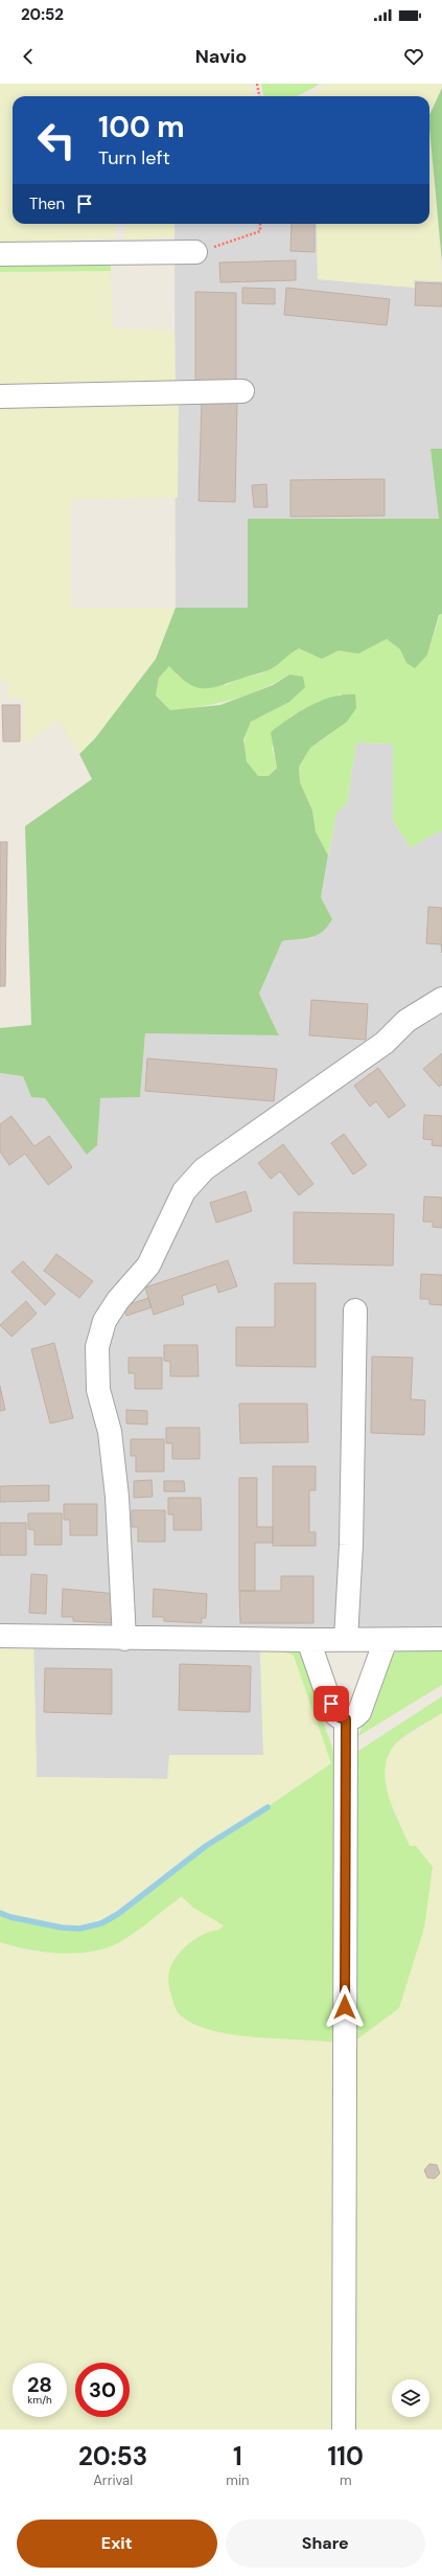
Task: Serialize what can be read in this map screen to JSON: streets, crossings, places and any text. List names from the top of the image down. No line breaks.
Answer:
{"page":{"status":"20:52","header":"Navio","turn":["100 m","Turn left"],"then":"Then","speed":"28 km/h","limit":"30","eta":["20:53","Arrival","1","min","110","m"],"buttons":["Exit","Share"]}}
